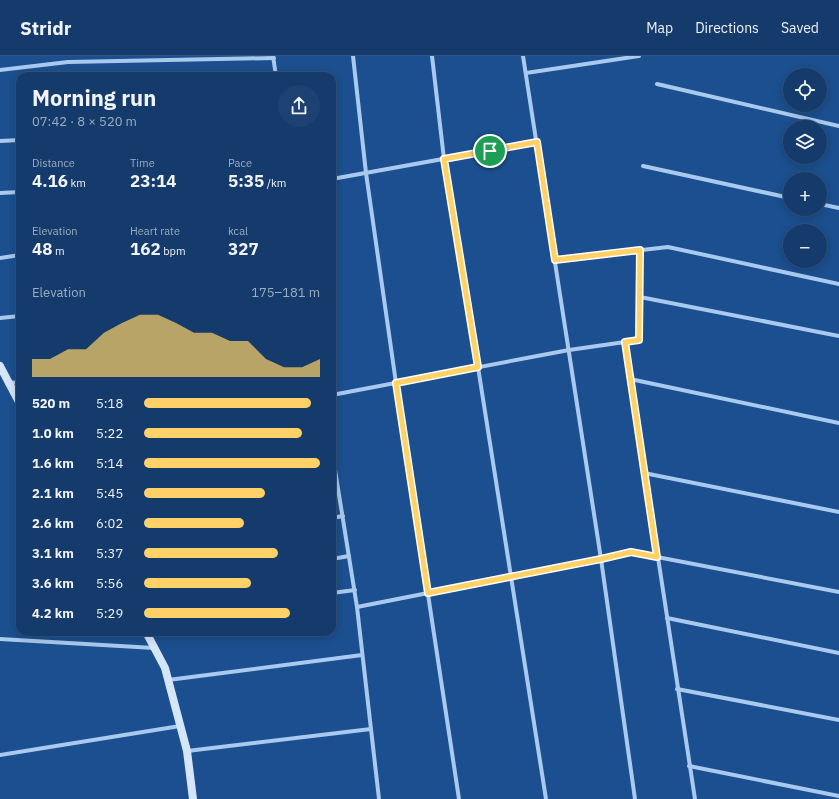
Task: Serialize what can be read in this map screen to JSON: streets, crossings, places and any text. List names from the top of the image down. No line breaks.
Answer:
{"page":{"header":"Stridr","nav":["Map","Directions","Saved"],"map_buttons":["+","−"],"heading":["Morning run","07:42 · 8 × 520 m"],"stats":[["Distance","4.16 km"],["Time","23:14"],["Pace","5:35 /km"],["Elevation","48 m"],["Heart rate","162 bpm"],["kcal","327"]],"chart":["Elevation","175–181 m"],"list":[{"name":"520 m","note":"5:18"},{"name":"1.0 km","note":"5:22"},{"name":"1.6 km","note":"5:14"},{"name":"2.1 km","note":"5:45"},{"name":"2.6 km","note":"6:02"},{"name":"3.1 km","note":"5:37"},{"name":"3.6 km","note":"5:56"},{"name":"4.2 km","note":"5:29"}]}}
